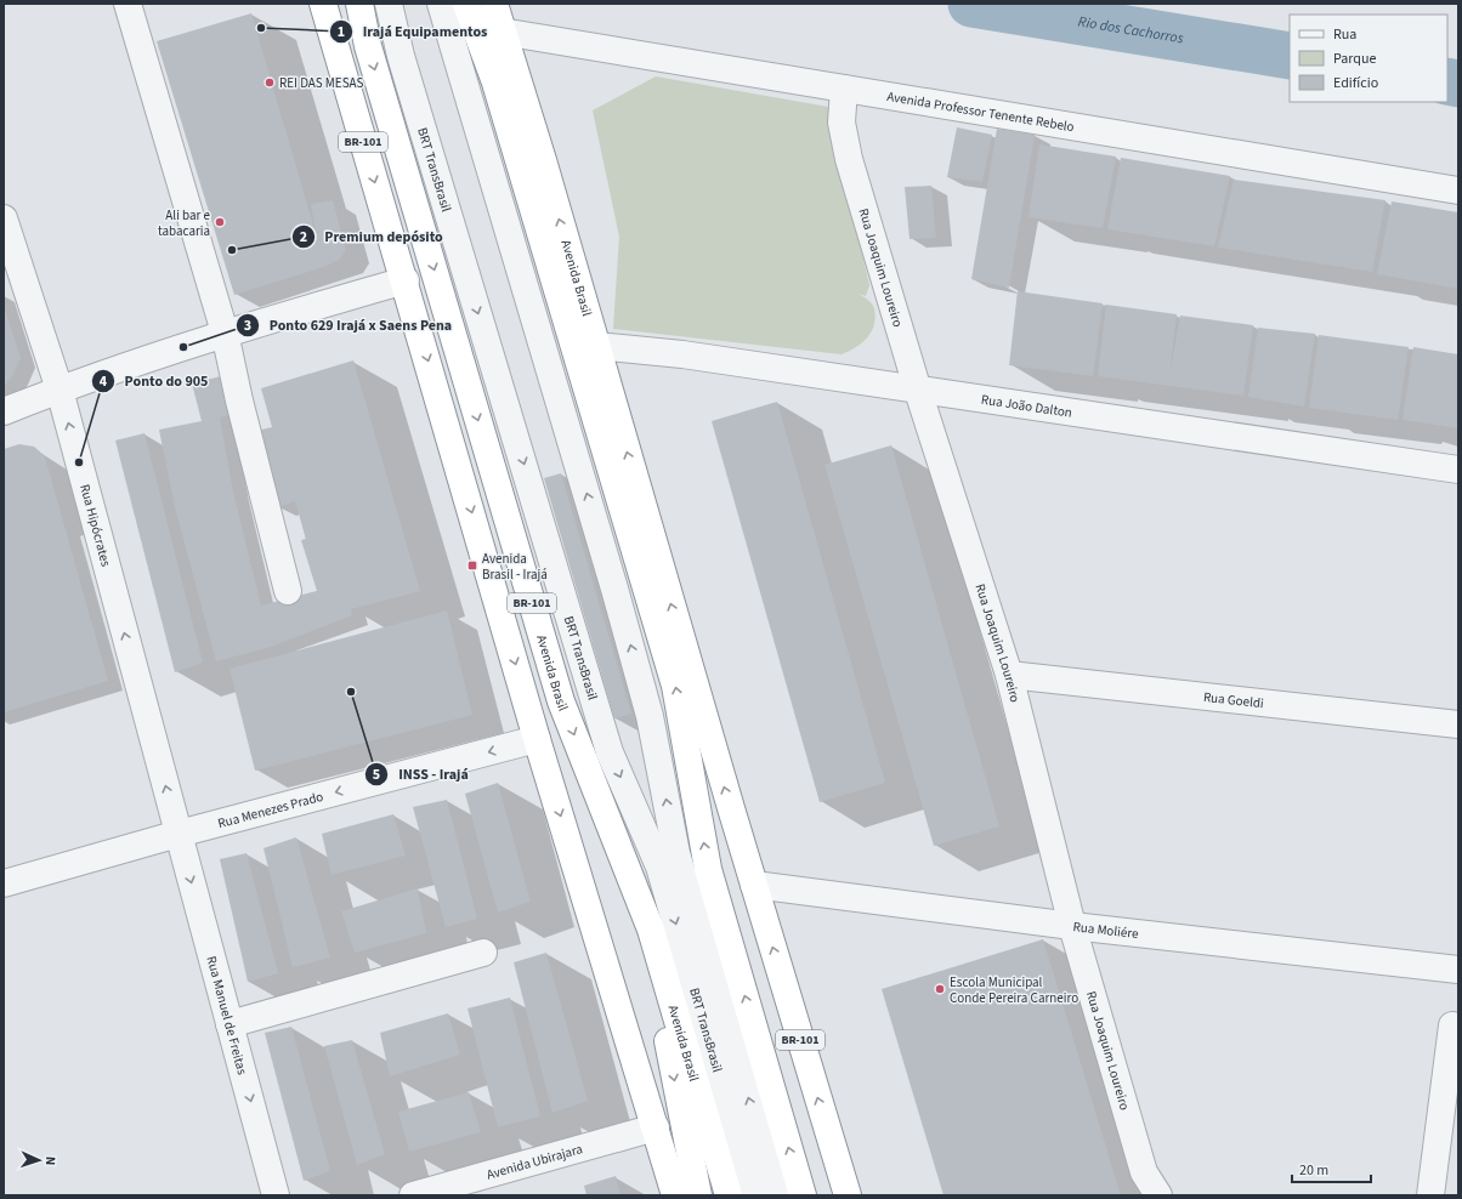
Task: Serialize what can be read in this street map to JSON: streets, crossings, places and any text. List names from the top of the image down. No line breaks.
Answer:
{"streets":{"highway":["BR-101","Avenida Brasil"],"street":["Avenida Professor Tenente Rebelo","BRT TransBrasil","Rua Joaquim Loureiro","Rua João Dalton","Rua Hipócrates","Rua Goeldi","Rua Menezes Prado","Rua Moliére","Rua Manuel de Freitas","Avenida Ubirajara"]},"crossings":[["Avenida Professor Tenente Rebelo","Rua Joaquim Loureiro"],["Avenida Professor Tenente Rebelo","Avenida Brasil"],["BR-101","Rua Menezes Prado"],["BR-101","Avenida Ubirajara"],["Rua Joaquim Loureiro","Rua João Dalton"],["Rua Joaquim Loureiro","Rua Goeldi"],["Rua Joaquim Loureiro","Rua Moliére"],["Avenida Brasil","Rua João Dalton"],["Avenida Brasil","Rua Moliére"],["Rua Hipócrates","Rua Menezes Prado"],["Rua Hipócrates","Rua Manuel de Freitas"],["Rua Menezes Prado","Rua Manuel de Freitas"]],"one_way":["Rua Manuel de Freitas"],"water":["Rio dos Cachorros"],"places":{"other":["Irajá Equipamentos","REI DAS MESAS","Ali bar e tabacaria","Premium depósito","Ponto 629 Irajá x Saens Pena","Ponto do 905","INSS - Irajá","Escola Municipal Conde Pereira Carneiro"],"transit":["Avenida Brasil - Irajá"]},"legend":["Rua","Parque","Edifício"],"scale_bar":"20 m","north":"right"}
